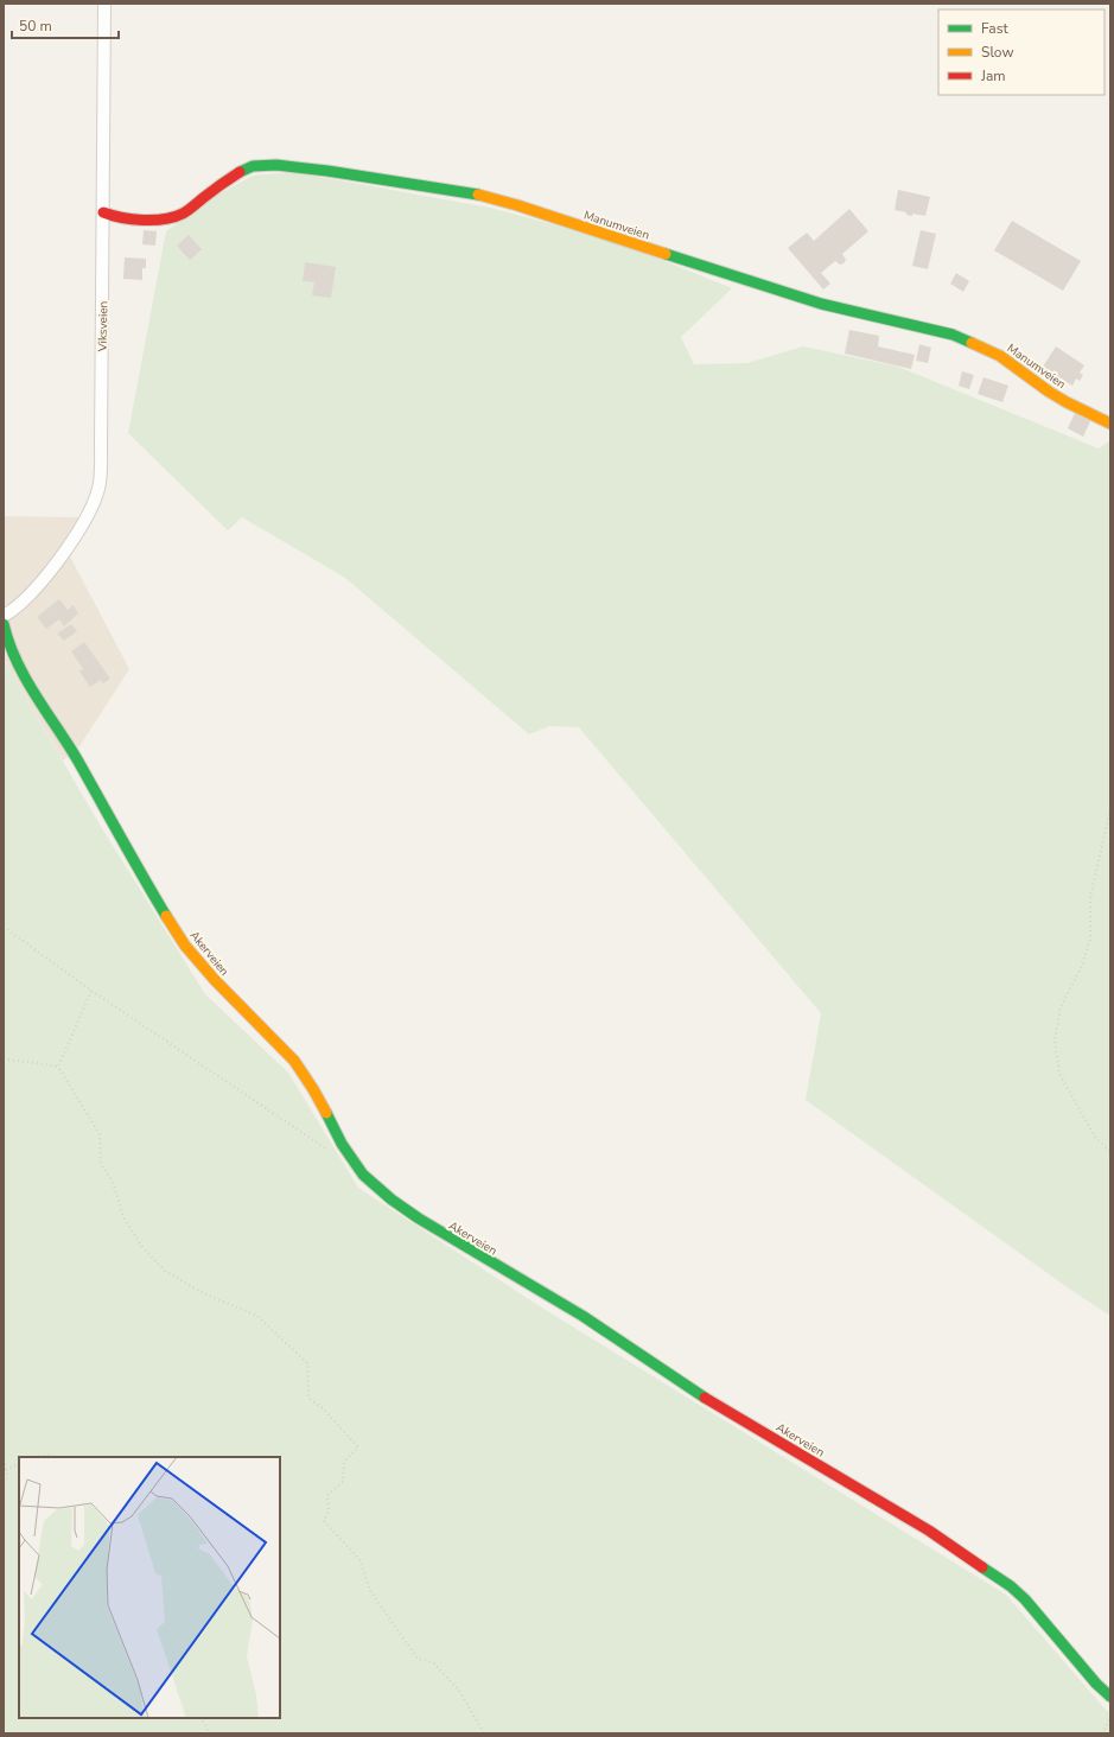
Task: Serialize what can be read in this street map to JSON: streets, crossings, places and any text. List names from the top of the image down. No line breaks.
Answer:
{"streets":{"street":["Manumveien","Viksveien","Akerveien"]},"crossings":[["Manumveien","Viksveien"]],"legend":["Fast","Slow","Jam"],"scale_bar":"50 m"}
